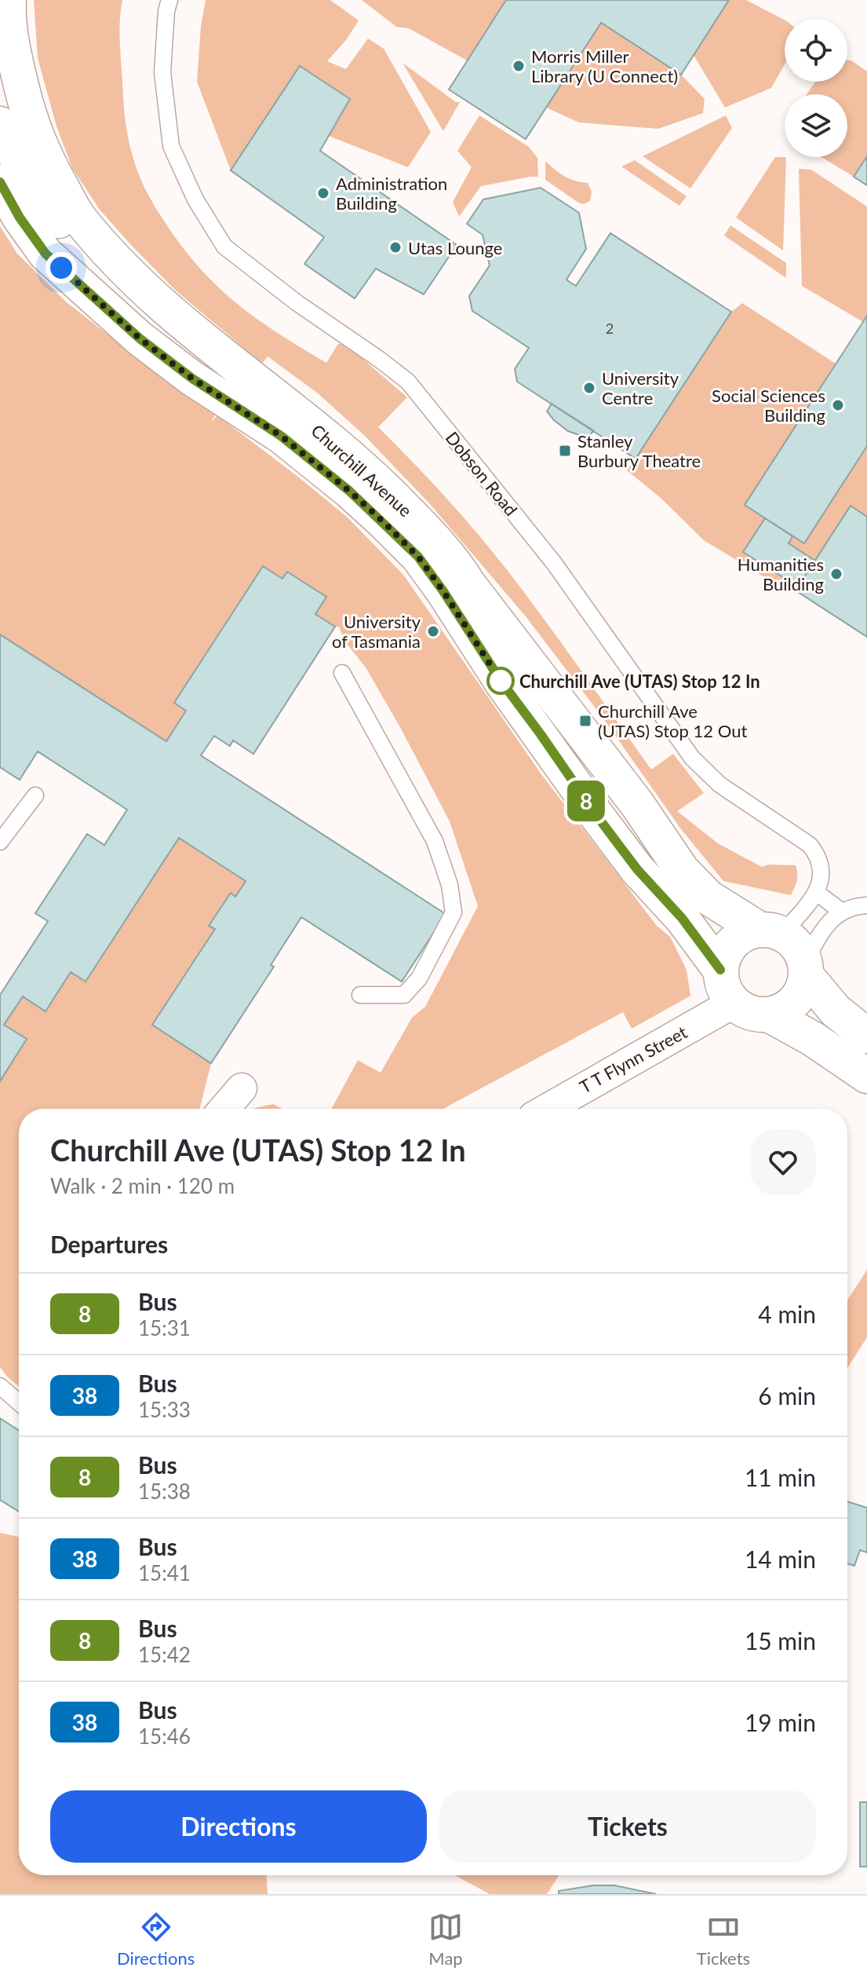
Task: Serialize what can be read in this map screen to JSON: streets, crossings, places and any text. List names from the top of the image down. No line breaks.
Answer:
{"streets":{"street":["Churchill Avenue","T T Flynn Street"],"lane":["Dobson Road"]},"crossings":[["Churchill Avenue","T T Flynn Street"]],"places":{"other":["Morris Miller Library (U Connect)","Administration Building","Utas Lounge","University Centre","Social Sciences Building","Humanities Building","University of Tasmania","Churchill Ave (UTAS) Stop 12 In"],"transit":["Stanley Burbury Theatre","Churchill Ave (UTAS) Stop 12 Out"]},"lines":["bus line 8"],"house_numbers":["2"],"page":{"on_map":"8","heading":[["Churchill Ave (UTAS) Stop 12 In","Walk · 2 min · 120 m"],"Departures"],"list":[{"mark":"8","name":"Bus","note":"15:31","value":"4 min"},{"mark":"38","name":"Bus","note":"15:33","value":"6 min"},{"mark":"8","name":"Bus","note":"15:38","value":"11 min"},{"mark":"38","name":"Bus","note":"15:41","value":"14 min"},{"mark":"8","name":"Bus","note":"15:42","value":"15 min"},{"mark":"38","name":"Bus","note":"15:46","value":"19 min"}],"buttons":["Directions","Tickets"],"tabs":["Directions","Map","Tickets"]}}
